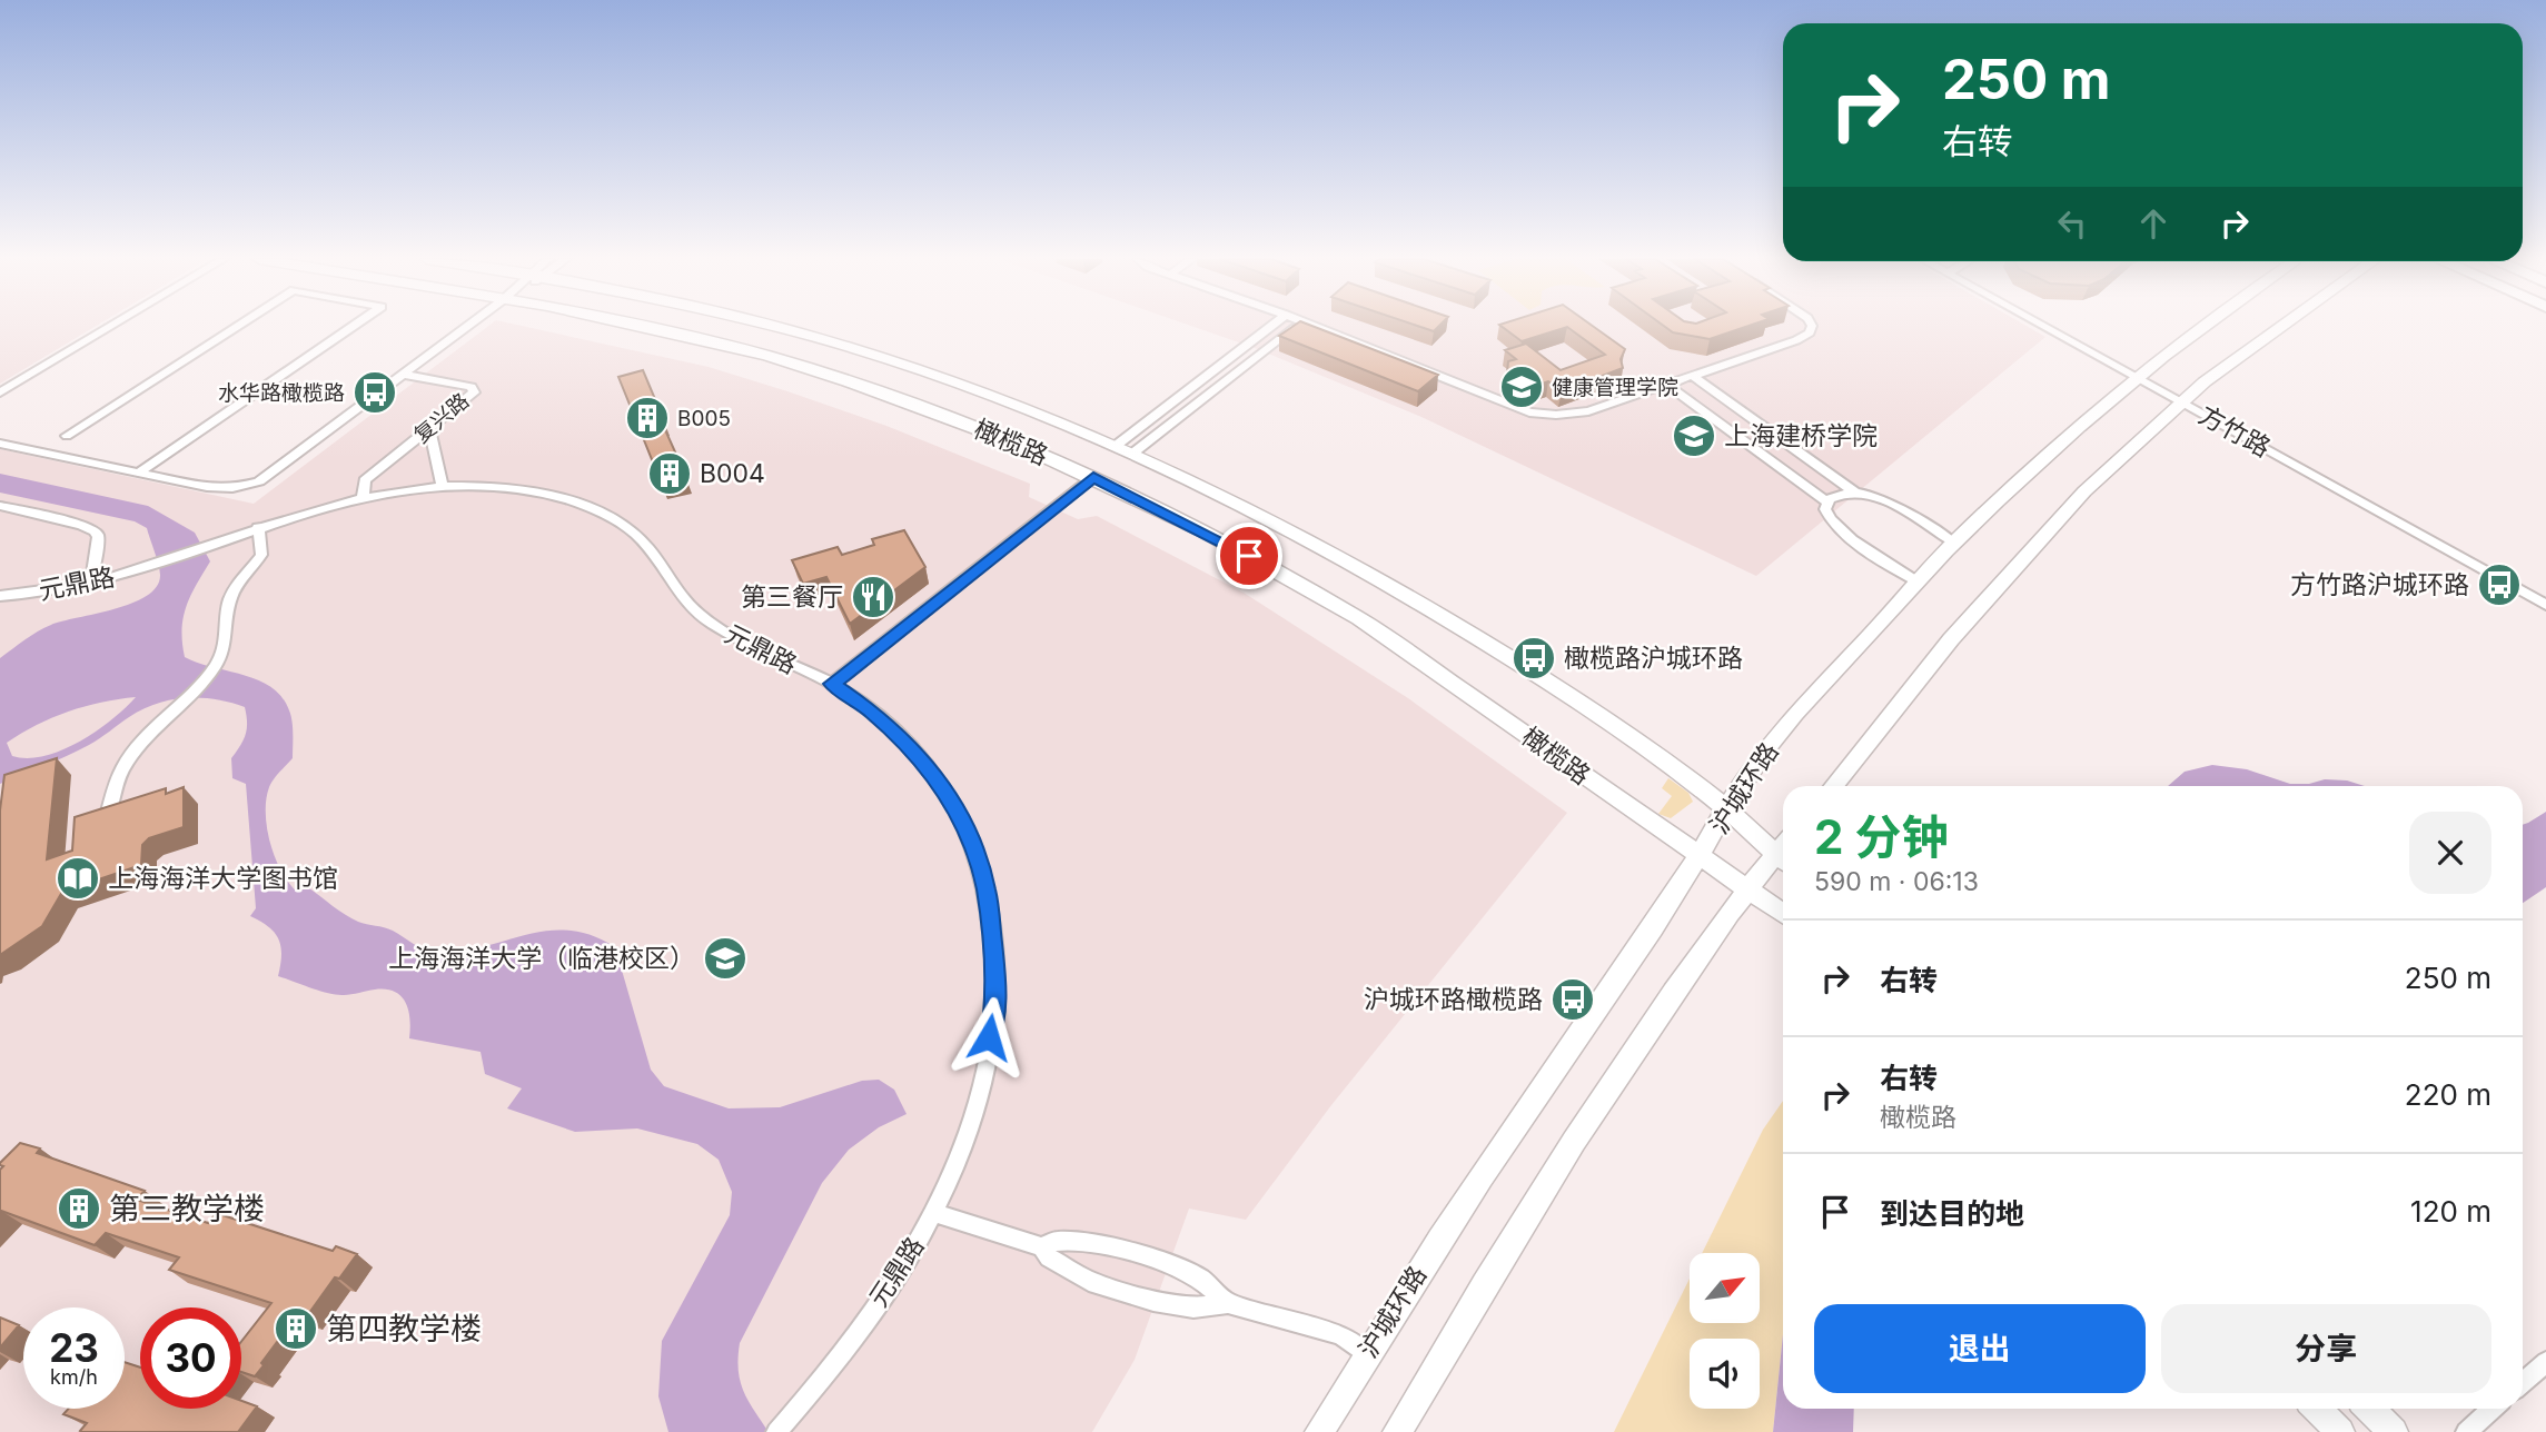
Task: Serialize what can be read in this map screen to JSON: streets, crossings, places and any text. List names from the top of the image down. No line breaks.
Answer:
{"streets":{"main road":["橄榄路","沪城环路"],"street":["复兴路","方竹路","元鼎路"]},"crossings":[["复兴路","元鼎路"],["方竹路","沪城环路"],["橄榄路","沪城环路"]],"places":{"school or university":["健康管理学院","上海建桥学院","上海海洋大学（临港校区）"],"bus stop":["水华路橄榄路","方竹路沪城环路","橄榄路沪城环路","沪城环路橄榄路"],"building":["B005","B004","第三教学楼","第四教学楼"],"restaurant":["第三餐厅"],"library":["上海海洋大学图书馆"]},"north":"top right","page":{"turn":["250 m","右转"],"heading":["2 分钟","590 m · 06:13"],"list":[{"name":"右转","value":"250 m"},{"name":"右转","note":"橄榄路","value":"220 m"},{"name":"到达目的地","value":"120 m"}],"buttons":["退出","分享"],"speed":"23 km/h","limit":"30"}}
